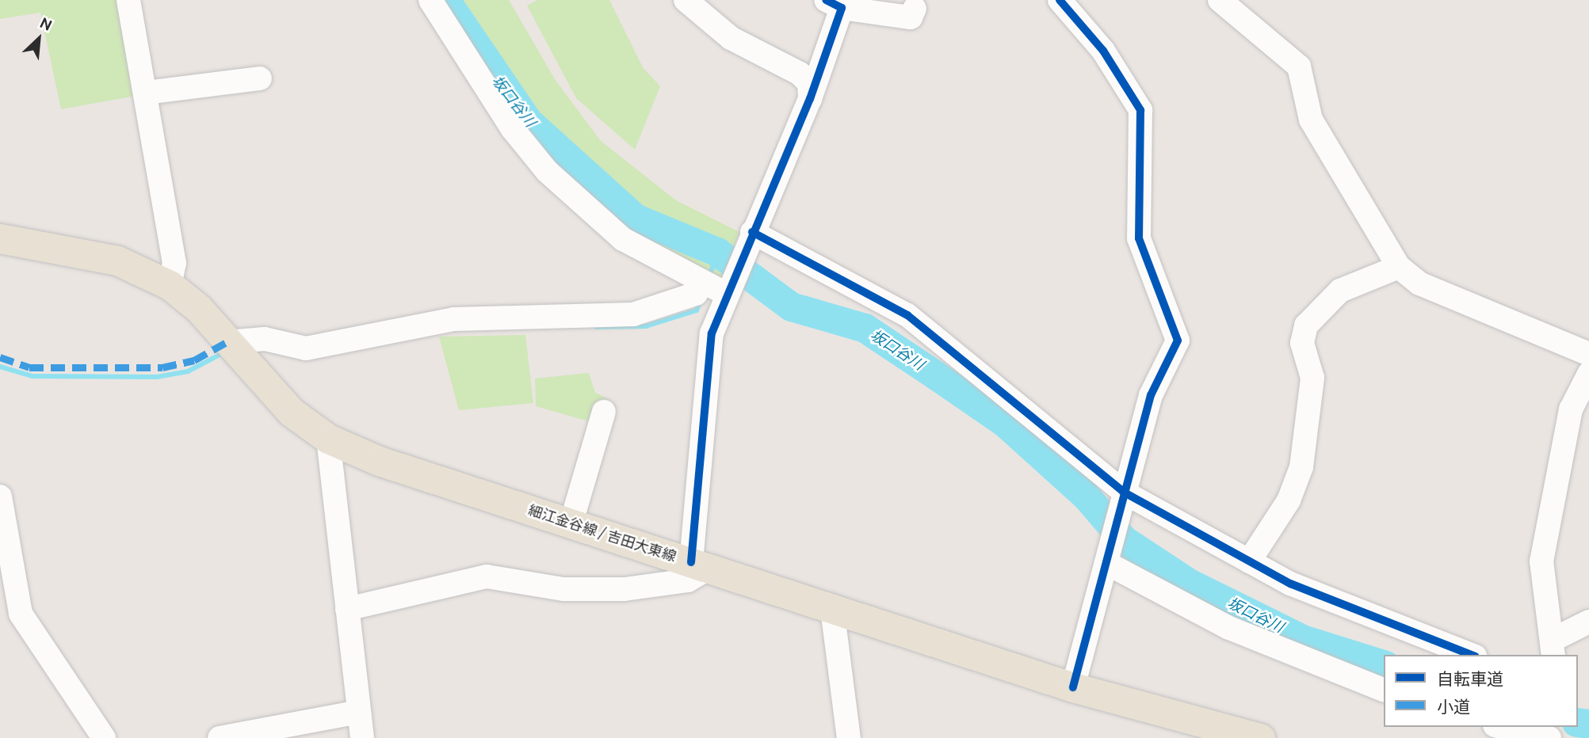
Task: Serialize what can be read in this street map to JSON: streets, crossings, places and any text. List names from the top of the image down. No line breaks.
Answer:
{"streets":{"main road":["細江金谷線 / 吉田大東線"]},"water":["坂口谷川"],"legend":["自転車道","小道"],"north":"top right"}
